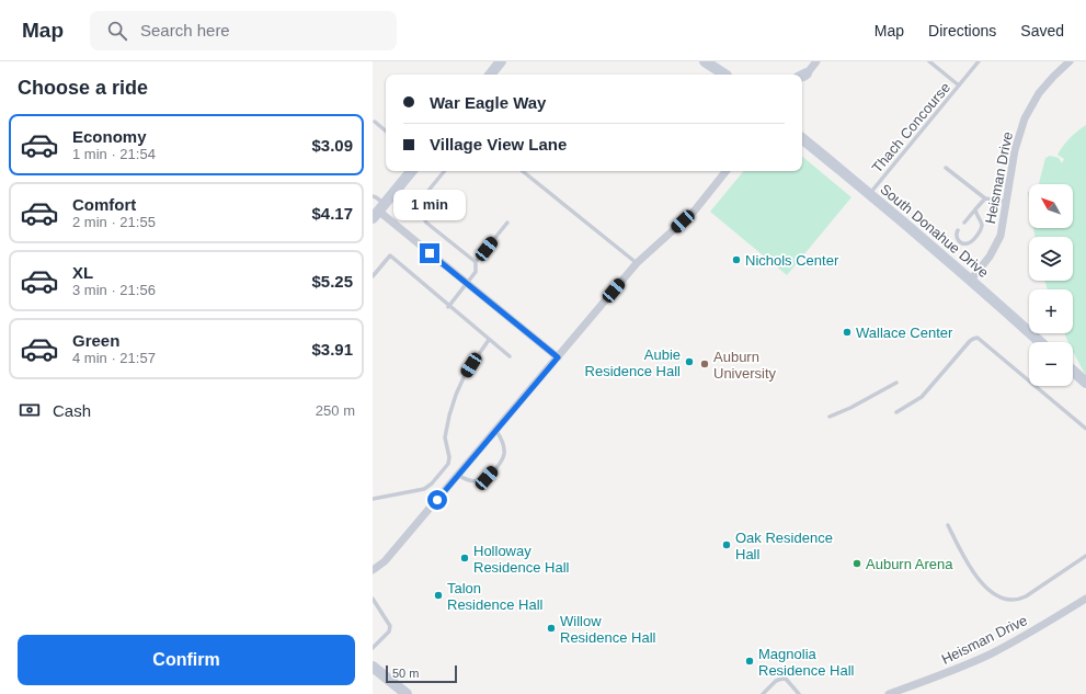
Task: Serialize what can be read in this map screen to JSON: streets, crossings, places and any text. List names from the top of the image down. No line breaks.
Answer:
{"streets":{"street":["Heisman Drive","South Donahue Drive"],"lane":["Thach Concourse"]},"crossings":[["Thach Concourse","South Donahue Drive"],["Heisman Drive","South Donahue Drive"]],"places":["Nichols Center","Wallace Center","Aubie Residence Hall","Auburn University","Oak Residence Hall","Holloway Residence Hall","Auburn Arena","Talon Residence Hall","Willow Residence Hall","Magnolia Residence Hall"],"scale_bar":"50 m","north":"top left","page":{"header":"Map","search":"Search here","nav":["Map","Directions","Saved"],"heading":"Choose a ride","banner":["War Eagle Way","Village View Lane"],"list":[{"name":"Economy","note":"1 min · 21:54","value":"$3.09"},{"name":"Comfort","note":"2 min · 21:55","value":"$4.17"},{"name":"XL","note":"3 min · 21:56","value":"$5.25"},{"name":"Green","note":"4 min · 21:57","value":"$3.91"}],"map_buttons":["+","−"],"bubble":"1 min","pay":["Cash","250 m"],"buttons":"Confirm","scale":"50 m"}}
